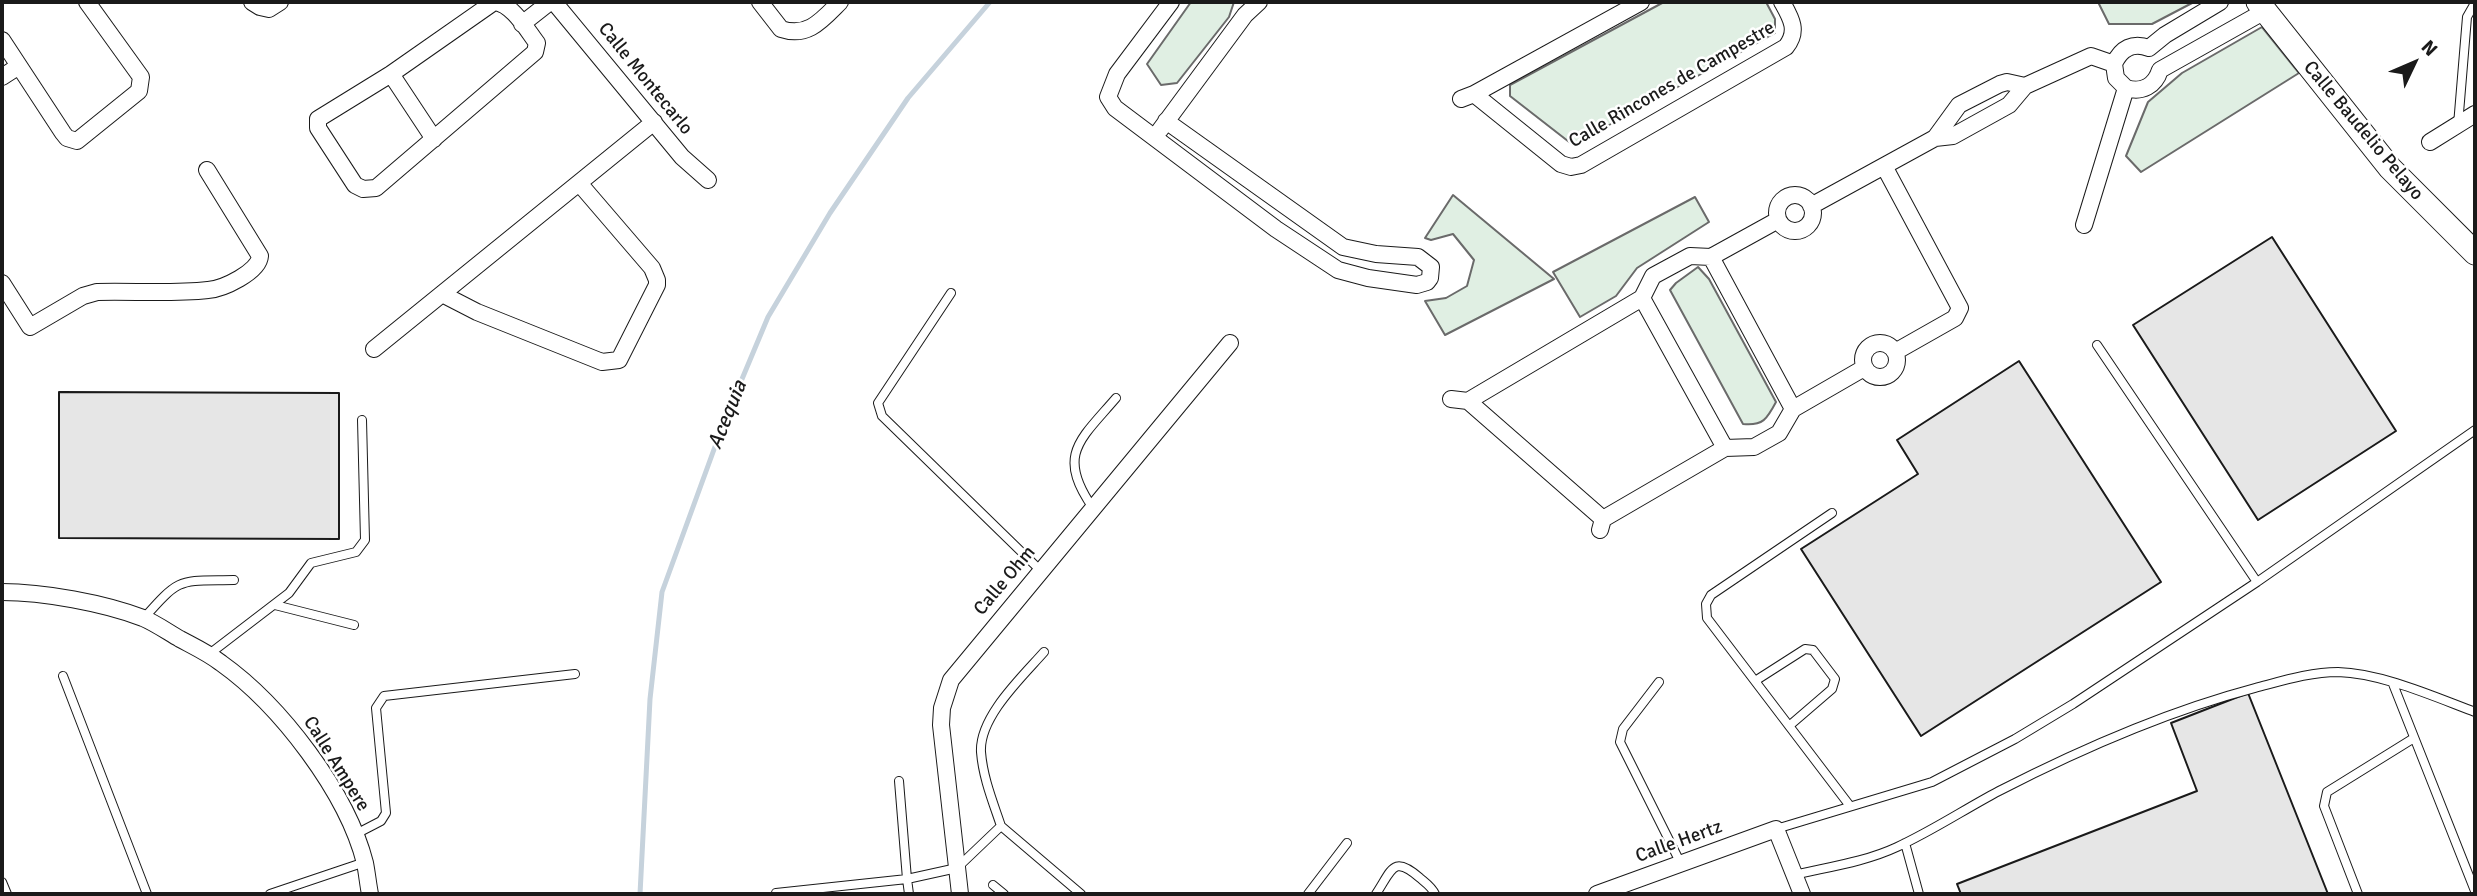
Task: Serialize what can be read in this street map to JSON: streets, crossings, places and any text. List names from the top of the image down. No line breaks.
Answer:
{"streets":{"street":["Calle Montecarlo","Calle Rincones de Campestre","Calle Baudelio Pelayo","Calle Ohm","Calle Ampere","Calle Hertz"]},"water":["Acequia"],"north":"top right"}
